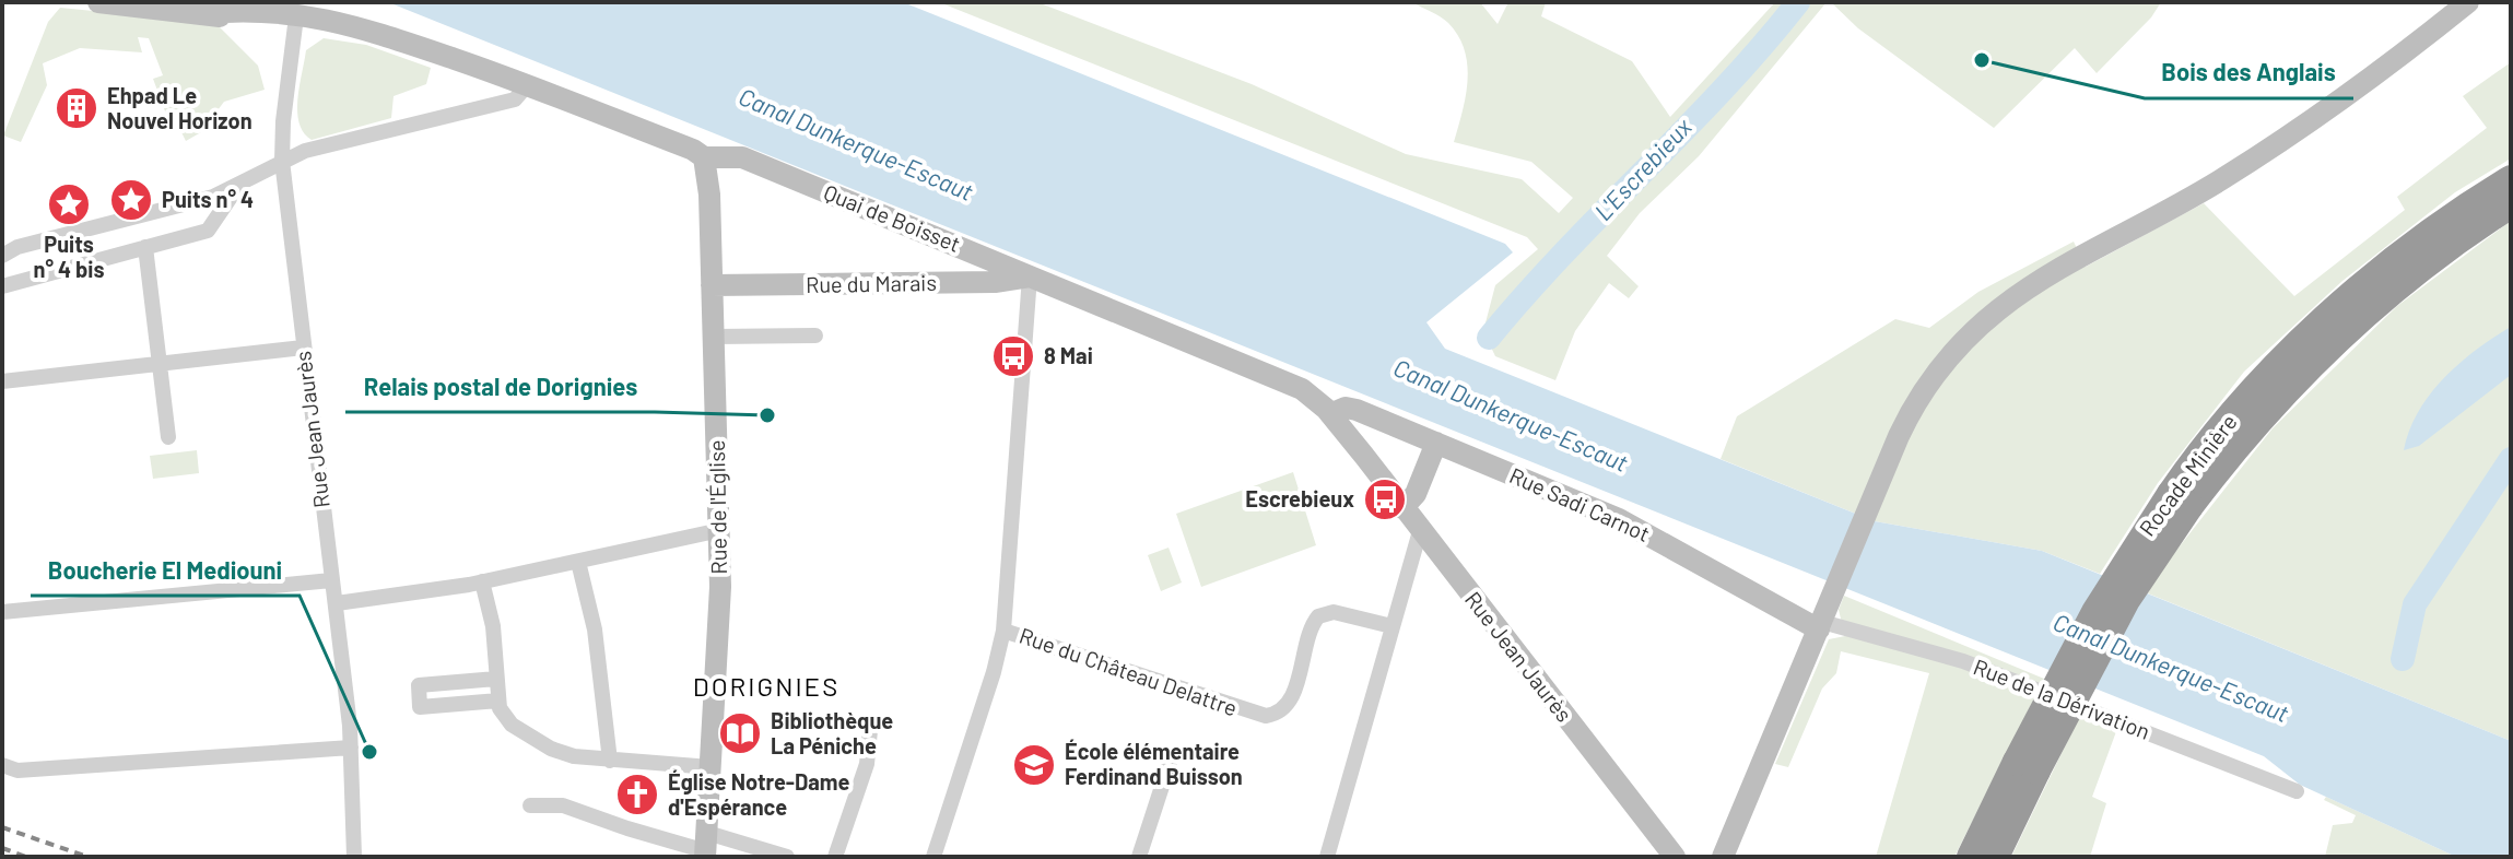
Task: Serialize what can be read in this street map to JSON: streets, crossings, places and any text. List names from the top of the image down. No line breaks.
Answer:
{"streets":{"highway":["Rocade Minière"],"street":["Quai de Boisset","Rue du Marais","Rue Jean Jaurès","Rue Sadi Carnot","Rue de l'Église","Rue du Château Delattre","Rue de la Dérivation"]},"crossings":[["Quai de Boisset","Rue du Marais"],["Quai de Boisset","Rue Jean Jaurès"],["Quai de Boisset","Rue Sadi Carnot"],["Quai de Boisset","Rue de l'Église"],["Rue du Marais","Rue de l'Église"],["Rue Sadi Carnot","Rue de la Dérivation"]],"districts":["DORIGNIES"],"water":["Canal Dunkerque-Escaut","L'Escrebieux"],"places":{"other":["Bois des Anglais","Relais postal de Dorignies","Boucherie El Mediouni"],"building":["Ehpad Le Nouvel Horizon"],"place":["Puits n° 4","Puits n° 4 bis"],"bus stop":["8 Mai","Escrebieux"],"library":["Bibliothèque La Péniche"],"school or university":["École élémentaire Ferdinand Buisson"],"church":["Église Notre-Dame d'Espérance"]}}
